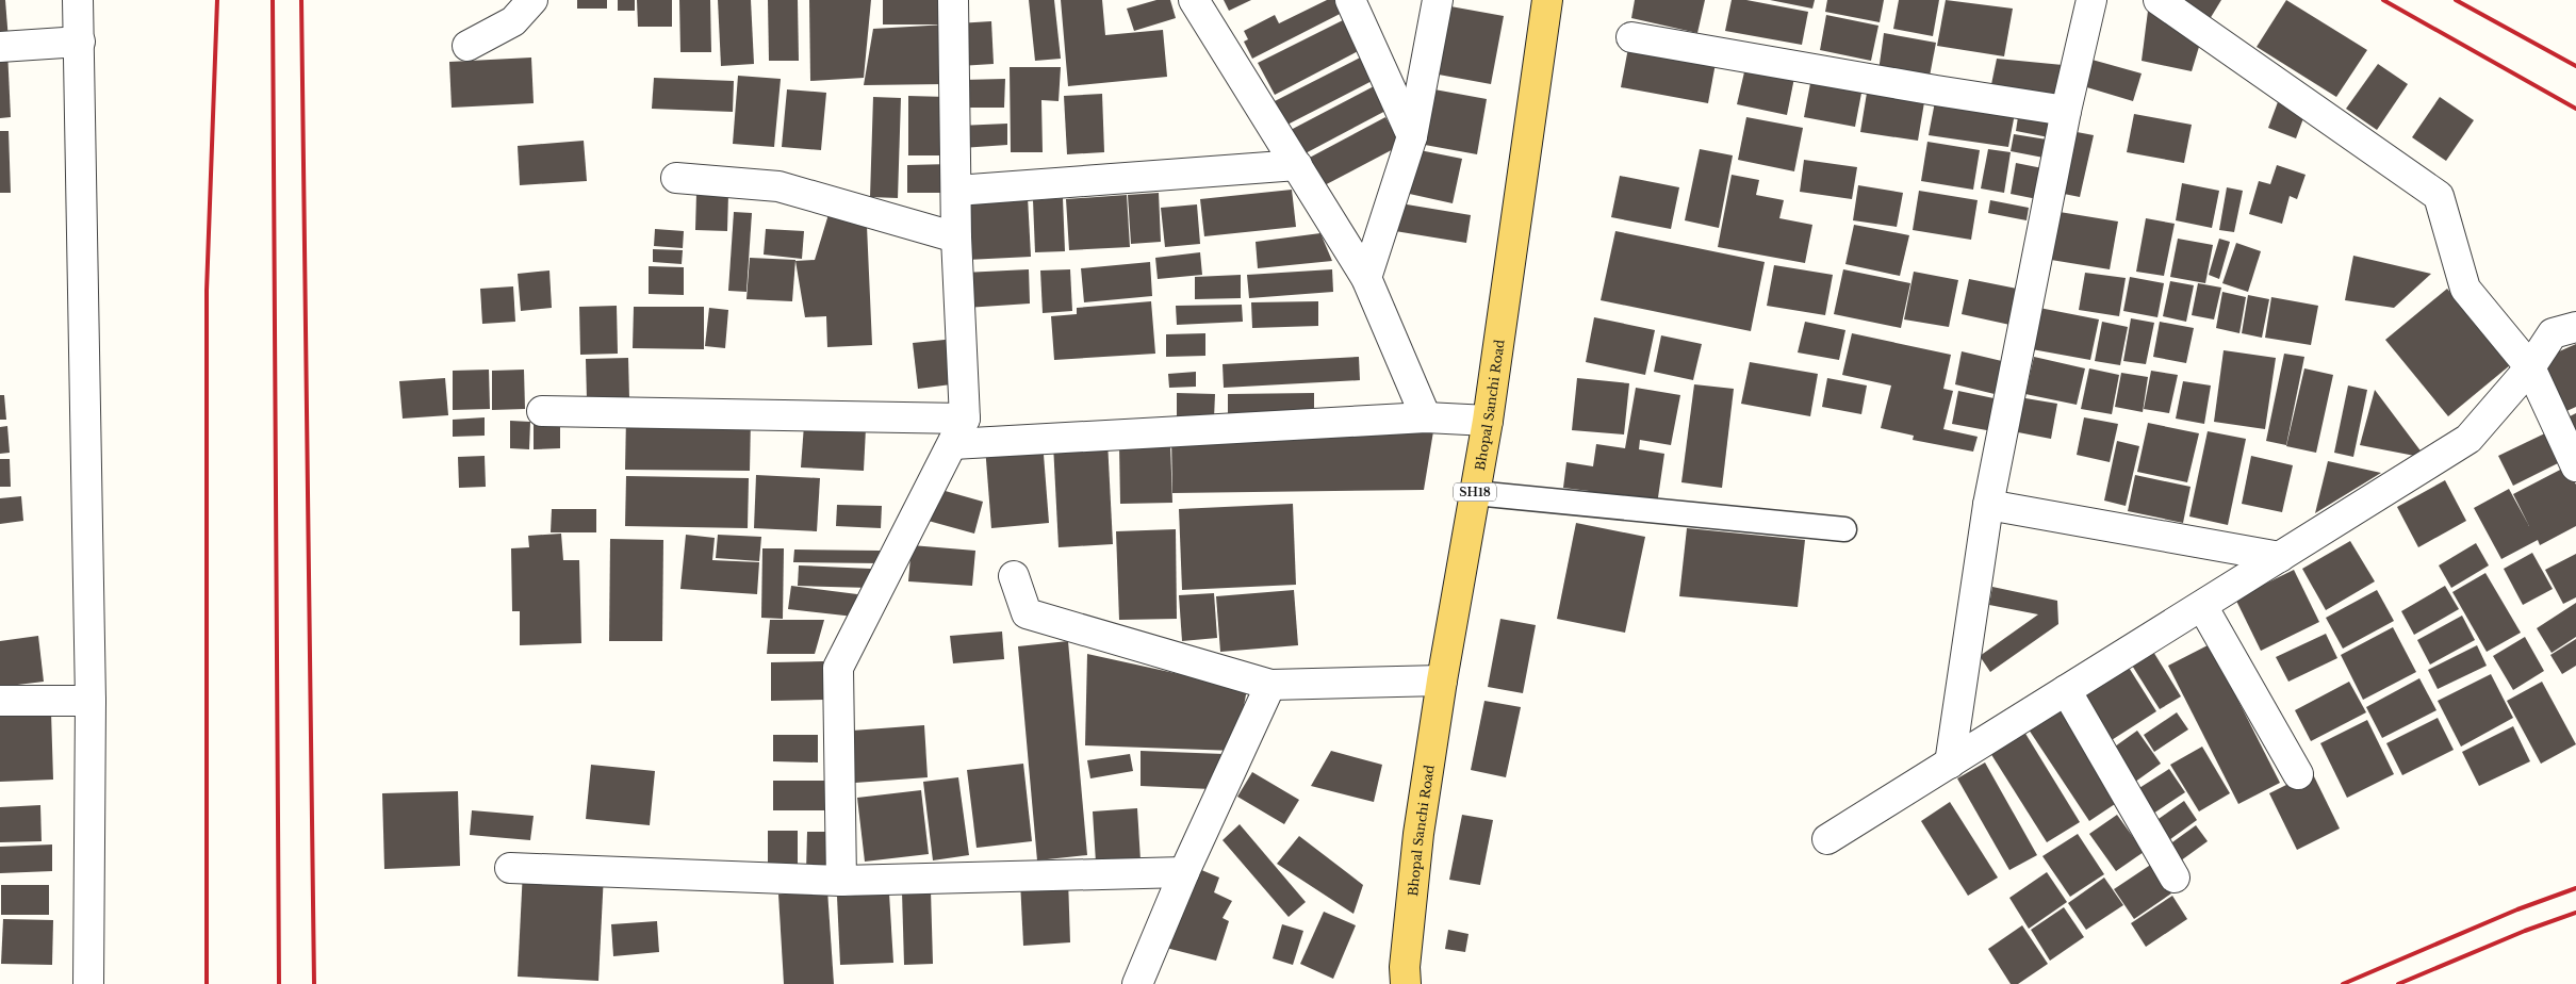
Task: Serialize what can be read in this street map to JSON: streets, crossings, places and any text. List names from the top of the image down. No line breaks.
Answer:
{"streets":{"main road":["Bhopal Sanchi Road","SH18"]}}
